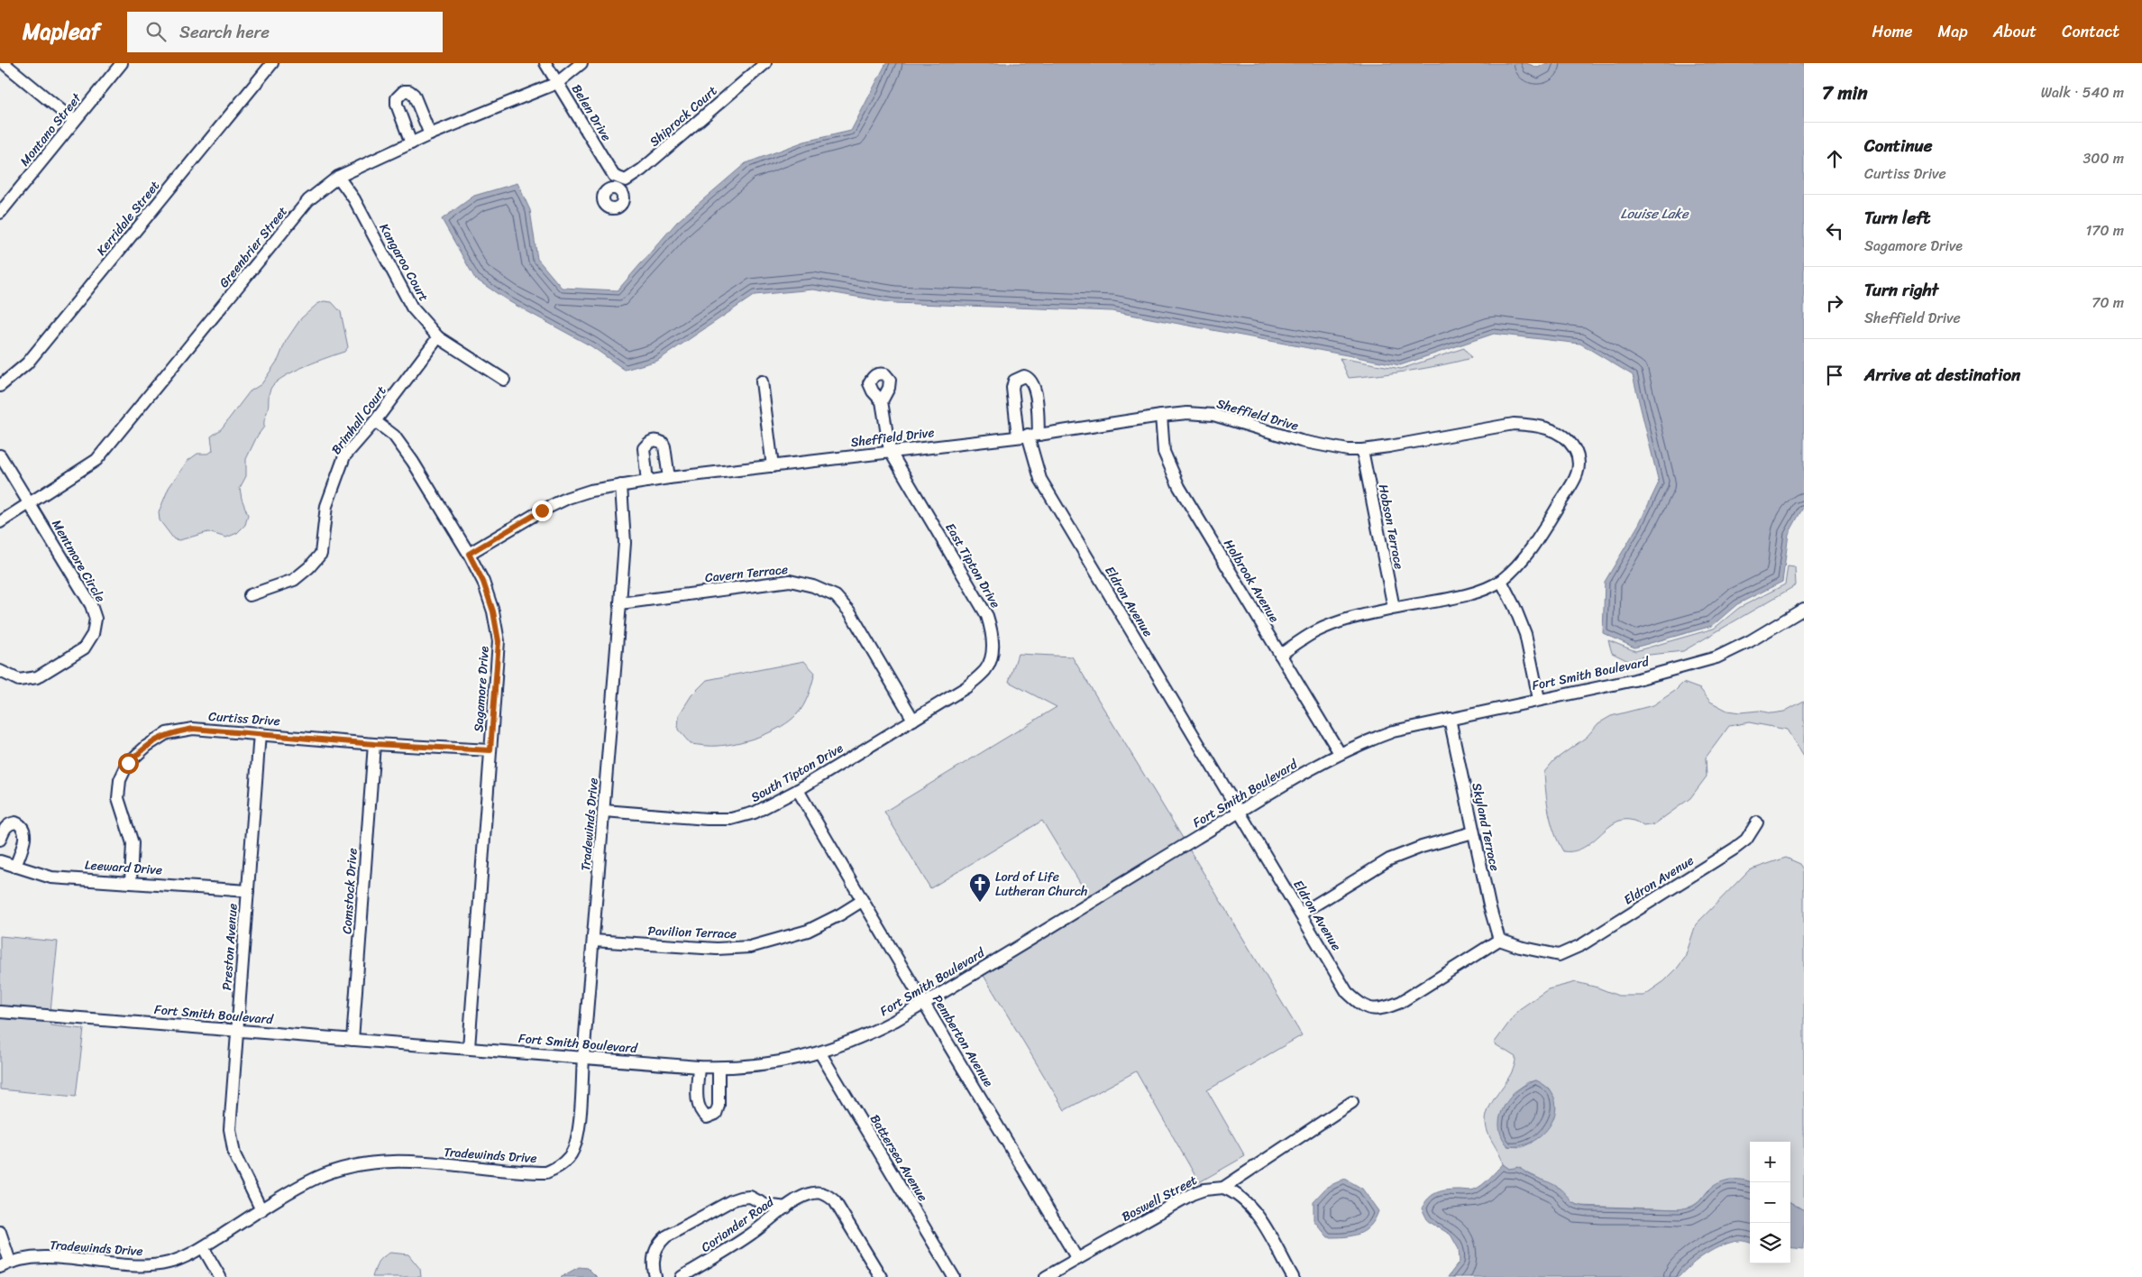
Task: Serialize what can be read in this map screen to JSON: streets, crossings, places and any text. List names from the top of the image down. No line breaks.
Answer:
{"streets":{"street":["Belen Drive","Shiprock Court","Montano Street","Kerridale Street","Greenbrier Street","Kangaroo Court","Sheffield Drive","Brimhall Court","Hobson Terrace","Mentmore Circle","East Tipton Drive","Cavern Terrace","Holbrook Avenue","Eldron Avenue","Fort Smith Boulevard","Sagamore Drive","Curtiss Drive","South Tipton Drive","Tradewinds Drive","Skyland Terrace","Leeward Drive","Comstock Drive","Pavilion Terrace","Preston Avenue","Pemberton Avenue","Battersea Avenue","Boswell Street","Coriander Road"]},"crossings":[["Belen Drive","Shiprock Court"],["Belen Drive","Greenbrier Street"],["Greenbrier Street","Kangaroo Court"],["Greenbrier Street","Mentmore Circle"],["Kangaroo Court","Brimhall Court"],["Sheffield Drive","Hobson Terrace"],["Sheffield Drive","East Tipton Drive"],["Sheffield Drive","Holbrook Avenue"],["Sheffield Drive","Eldron Avenue"],["Sheffield Drive","Sagamore Drive"],["Sheffield Drive","Tradewinds Drive"],["Brimhall Court","Sagamore Drive"],["East Tipton Drive","Cavern Terrace"],["East Tipton Drive","South Tipton Drive"],["Cavern Terrace","South Tipton Drive"],["Cavern Terrace","Tradewinds Drive"],["Holbrook Avenue","Fort Smith Boulevard"],["Eldron Avenue","Fort Smith Boulevard"],["Eldron Avenue","Skyland Terrace"],["Fort Smith Boulevard","Sagamore Drive"],["Fort Smith Boulevard","Tradewinds Drive"],["Fort Smith Boulevard","Skyland Terrace"],["Fort Smith Boulevard","Comstock Drive"],["Fort Smith Boulevard","Preston Avenue"],["Fort Smith Boulevard","Pemberton Avenue"],["Fort Smith Boulevard","Battersea Avenue"],["Sagamore Drive","Curtiss Drive"],["Curtiss Drive","Leeward Drive"],["Curtiss Drive","Comstock Drive"],["Curtiss Drive","Preston Avenue"],["South Tipton Drive","Tradewinds Drive"],["South Tipton Drive","Pemberton Avenue"],["Tradewinds Drive","Pavilion Terrace"],["Tradewinds Drive","Preston Avenue"],["Leeward Drive","Preston Avenue"],["Pavilion Terrace","Pemberton Avenue"],["Pemberton Avenue","Boswell Street"]],"water":["Louise Lake"],"places":{"church":["Lord of Life Lutheran Church"]},"page":{"header":"Mapleaf","search":"Search here","nav":["Home","Map","About","Contact"],"heading":["7 min","Walk · 540 m"],"list":[["Continue","Curtiss Drive","300 m"],["Turn left","Sagamore Drive","170 m"],["Turn right","Sheffield Drive","70 m"],"Arrive at destination"],"map_buttons":["+","−"]}}
